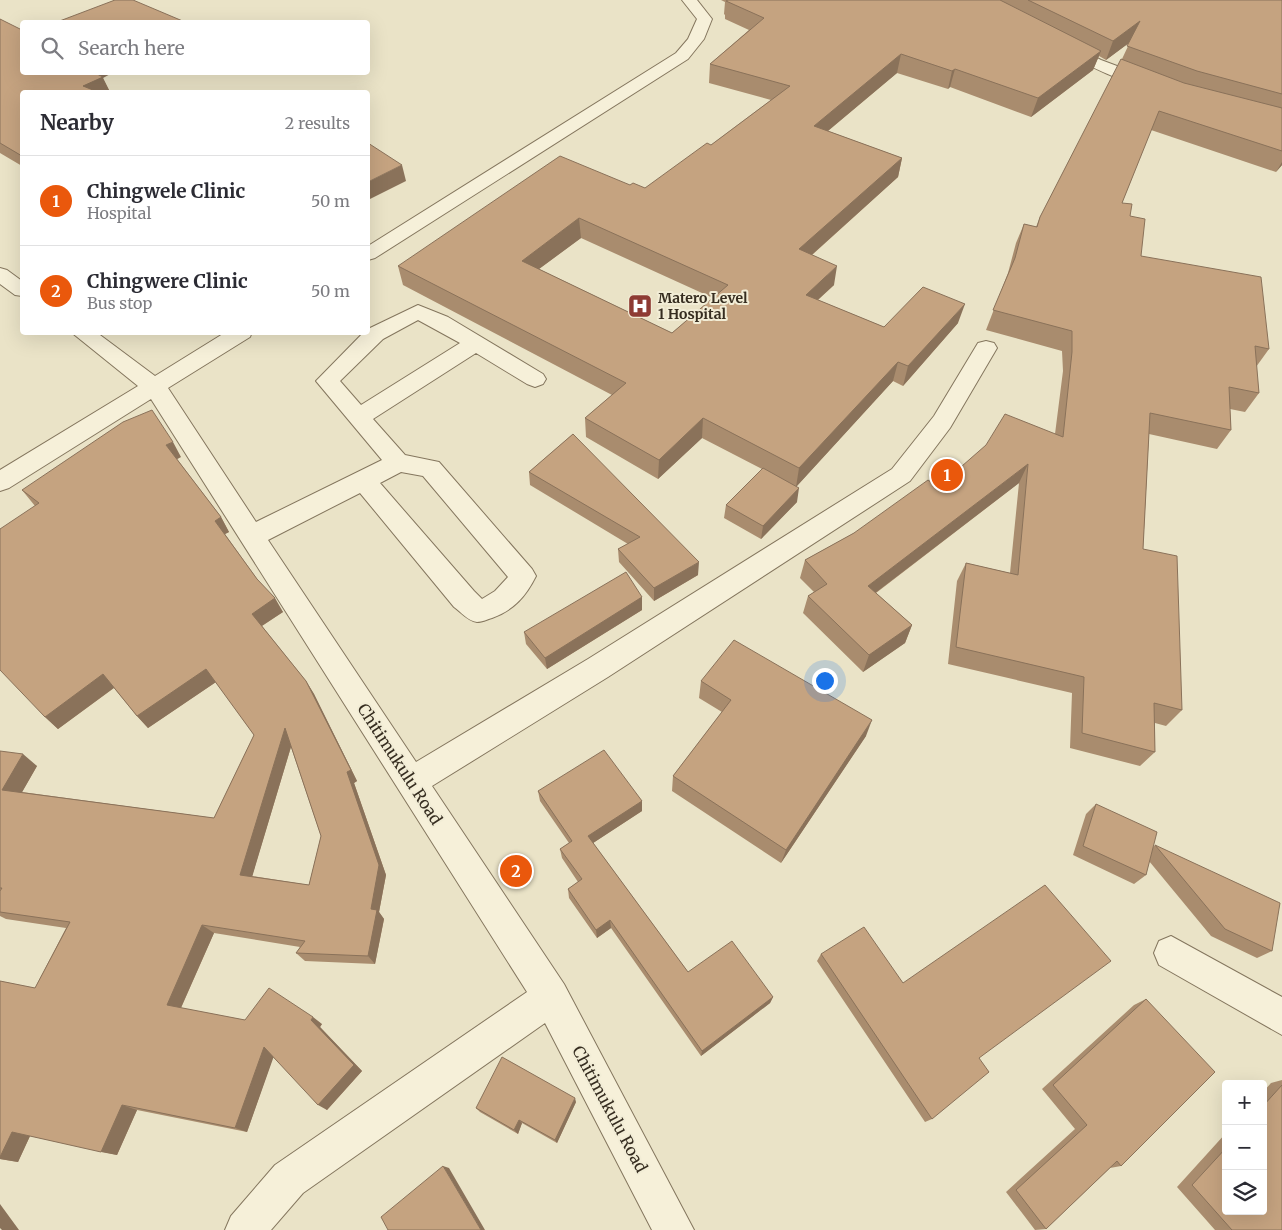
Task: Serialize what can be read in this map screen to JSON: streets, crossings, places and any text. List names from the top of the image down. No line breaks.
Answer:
{"streets":{"street":["Chitimukulu Road"]},"places":{"hospital":["Matero Level 1 Hospital"]},"page":{"search":"Search here","heading":["Nearby","2 results"],"list":[{"mark":"1","name":"Chingwele Clinic","note":"Hospital","value":"50 m"},{"mark":"2","name":"Chingwere Clinic","note":"Bus stop","value":"50 m"}],"pins":["1","2"],"map_buttons":["+","−"]}}
